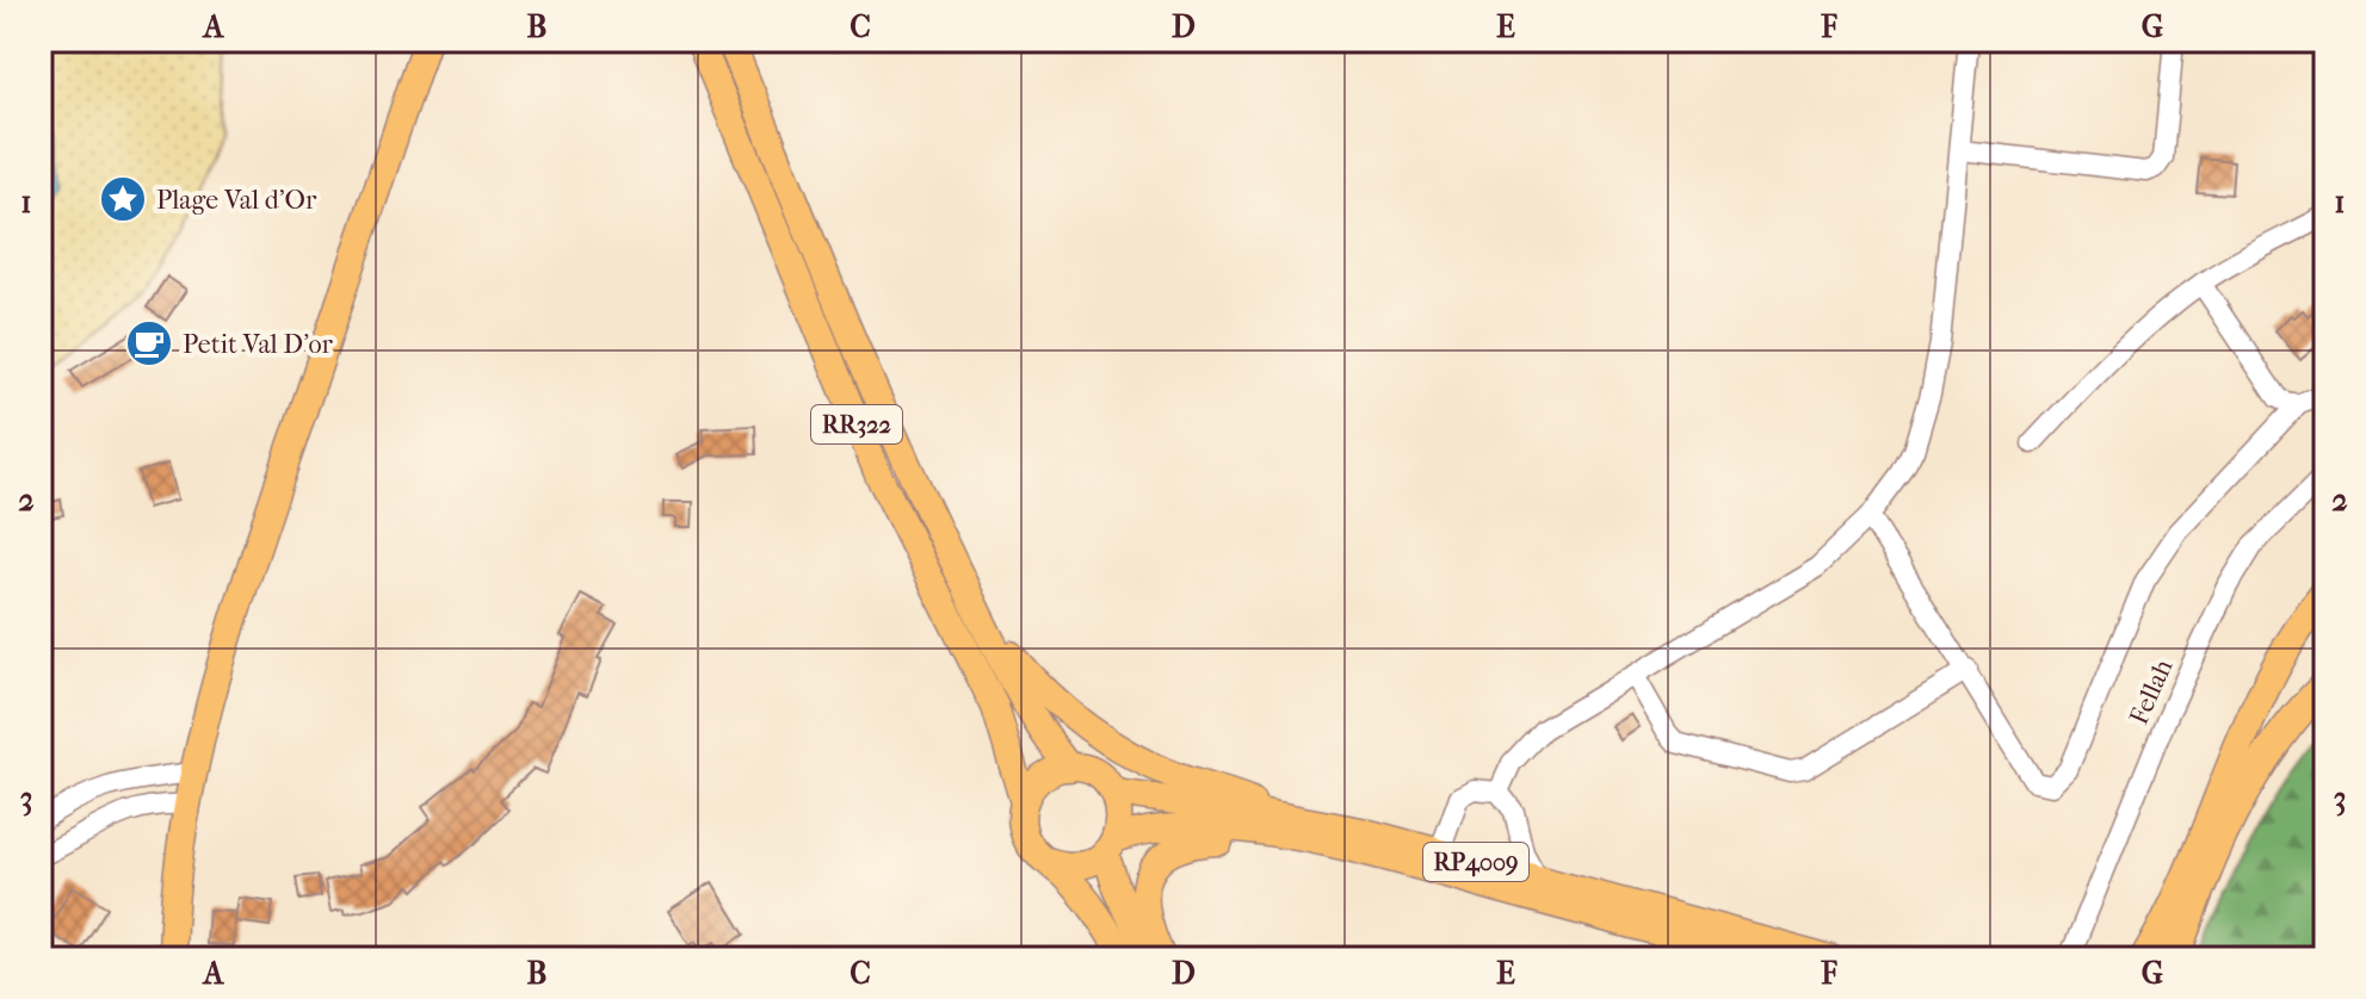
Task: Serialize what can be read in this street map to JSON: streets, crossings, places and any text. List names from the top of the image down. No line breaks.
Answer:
{"streets":{"main road":["RR322","RP4009"],"street":["Fellah"]},"crossings":[["RR322","RP4009"]],"places":{"place":["Plage Val d'Or"],"cafe":["Petit Val D'or"]},"grid":{"columns":["A","B","C","D","E","F","G"],"rows":["1","2","3"]}}
